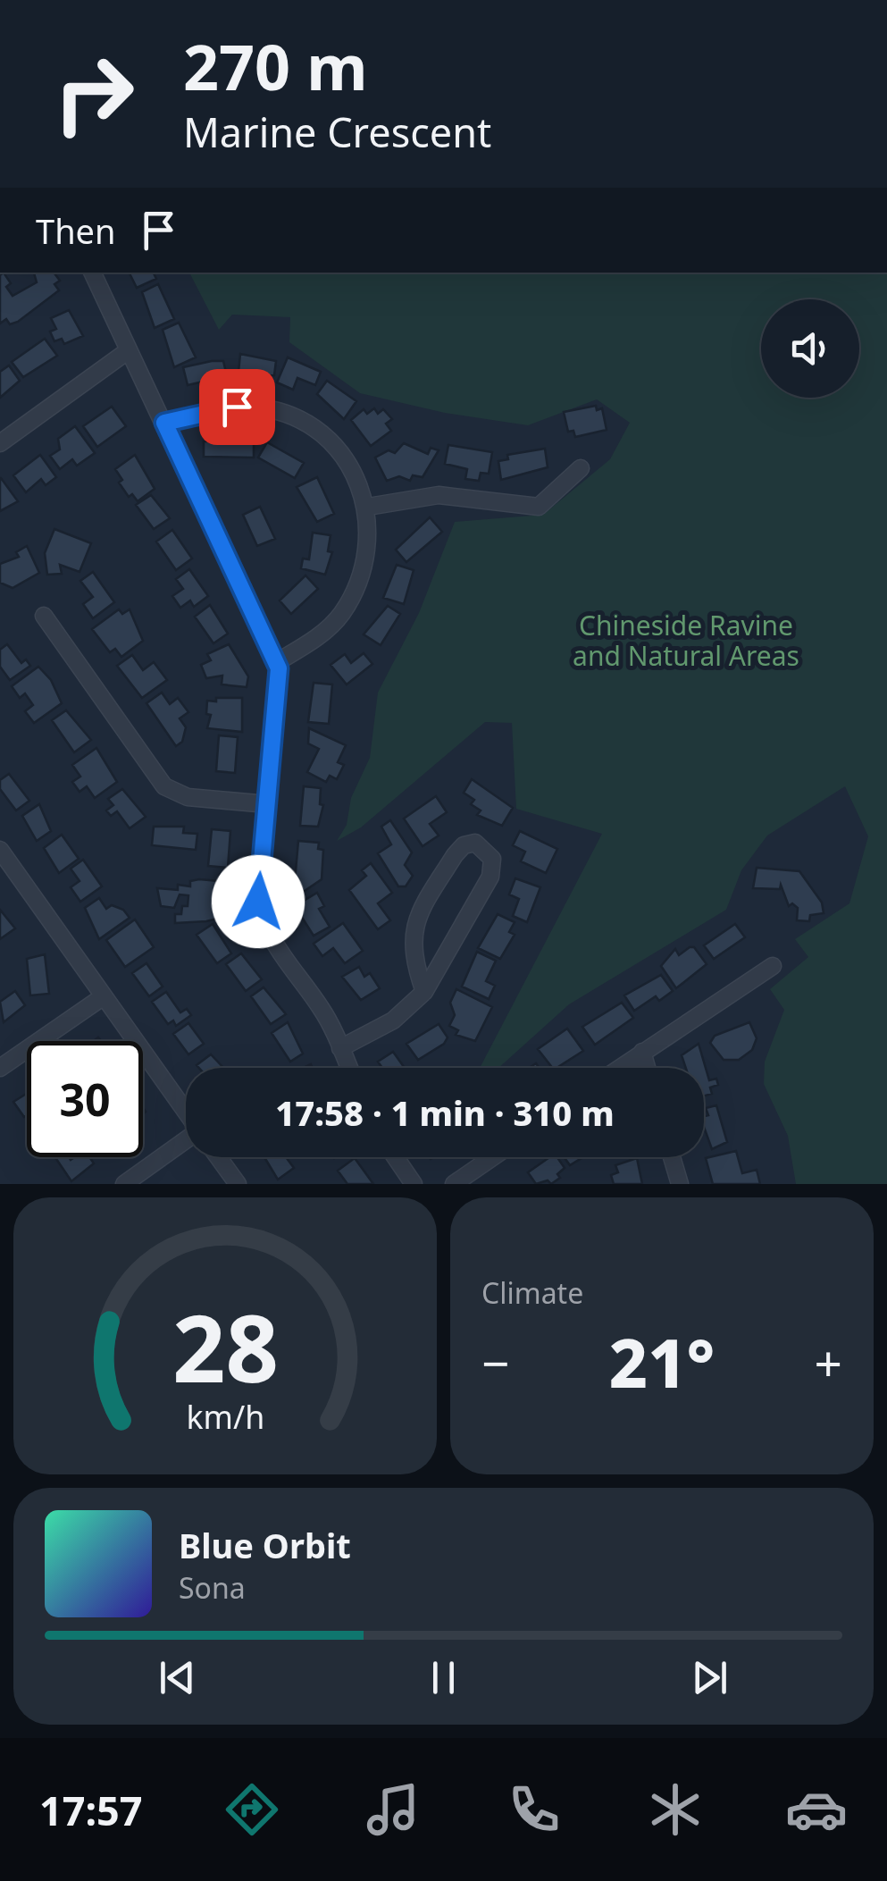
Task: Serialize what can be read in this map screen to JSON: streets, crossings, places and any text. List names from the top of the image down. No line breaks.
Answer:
{"parks":["Chineside Ravine and Natural Areas"],"page":{"turn":["270 m","Marine Crescent"],"then":"Then","limit":"30","trip":"17:58 · 1 min · 310 m","tile":"Climate","heat":["−","21°","+"],"song":["Blue Orbit","Sona"],"tabs":"17:57","gauge":["28","km/h"]}}
